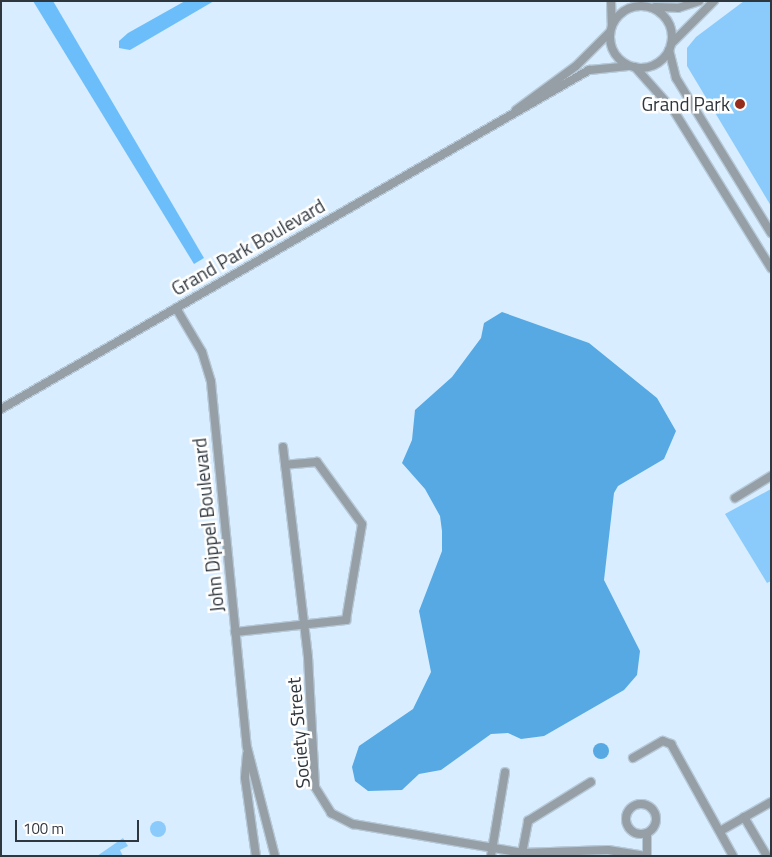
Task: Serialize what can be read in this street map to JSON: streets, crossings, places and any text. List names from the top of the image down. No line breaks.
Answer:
{"streets":{"street":["Grand Park Boulevard","John Dippel Boulevard","Society Street"]},"crossings":[["Grand Park Boulevard","John Dippel Boulevard"]],"places":["Grand Park"],"scale_bar":"100 m"}
